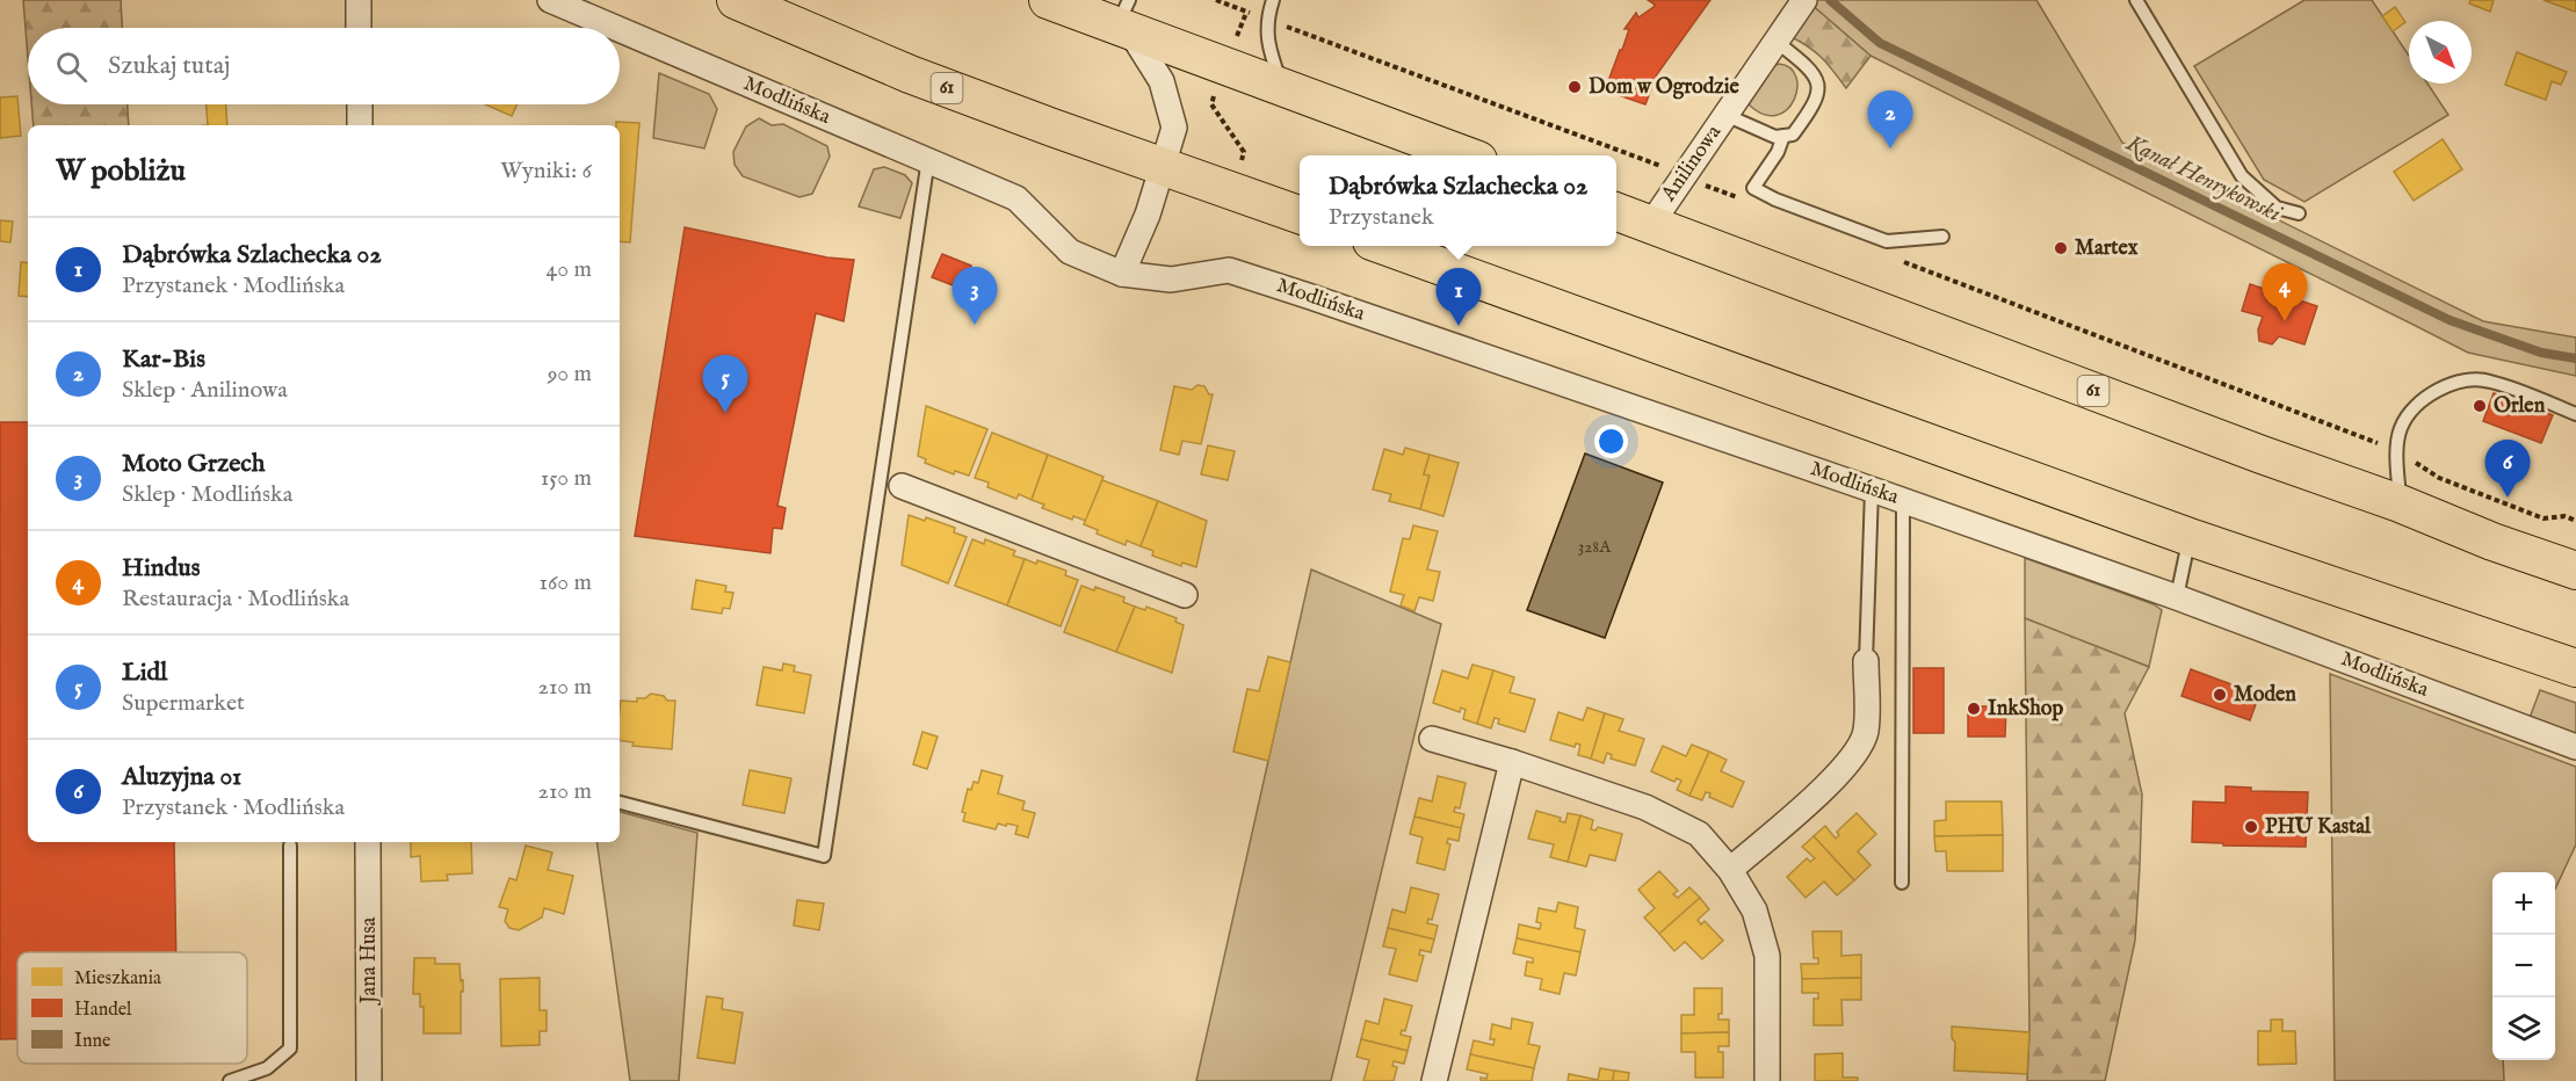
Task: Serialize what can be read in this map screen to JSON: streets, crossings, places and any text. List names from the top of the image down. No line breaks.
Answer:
{"streets":{"main road":["61"],"street":["Modlińska","Anilinowa","Jana Husa"]},"crossings":[["61","Anilinowa"]],"water":["Kanał Henrykowski"],"places":["Dom w Ogrodzie","Martex","Orlen","Moden","InkShop","PHU Kastal"],"house_numbers":["328A"],"legend":["Mieszkania","Handel","Inne"],"north":"bottom right","page":{"search":"Szukaj tutaj","pins":["2","4","3","1","5","6"],"heading":["W pobliżu","Wyniki: 6"],"popup":["Dąbrówka Szlachecka 02","Przystanek"],"list":[{"mark":"1","name":"Dąbrówka Szlachecka 02","note":"Przystanek · Modlińska","value":"40 m"},{"mark":"2","name":"Kar-Bis","note":"Sklep · Anilinowa","value":"90 m"},{"mark":"3","name":"Moto Grzech","note":"Sklep · Modlińska","value":"150 m"},{"mark":"4","name":"Hindus","note":"Restauracja · Modlińska","value":"160 m"},{"mark":"5","name":"Lidl","note":"Supermarket","value":"210 m"},{"mark":"6","name":"Aluzyjna 01","note":"Przystanek · Modlińska","value":"210 m"}],"map_buttons":["+","−"]}}
